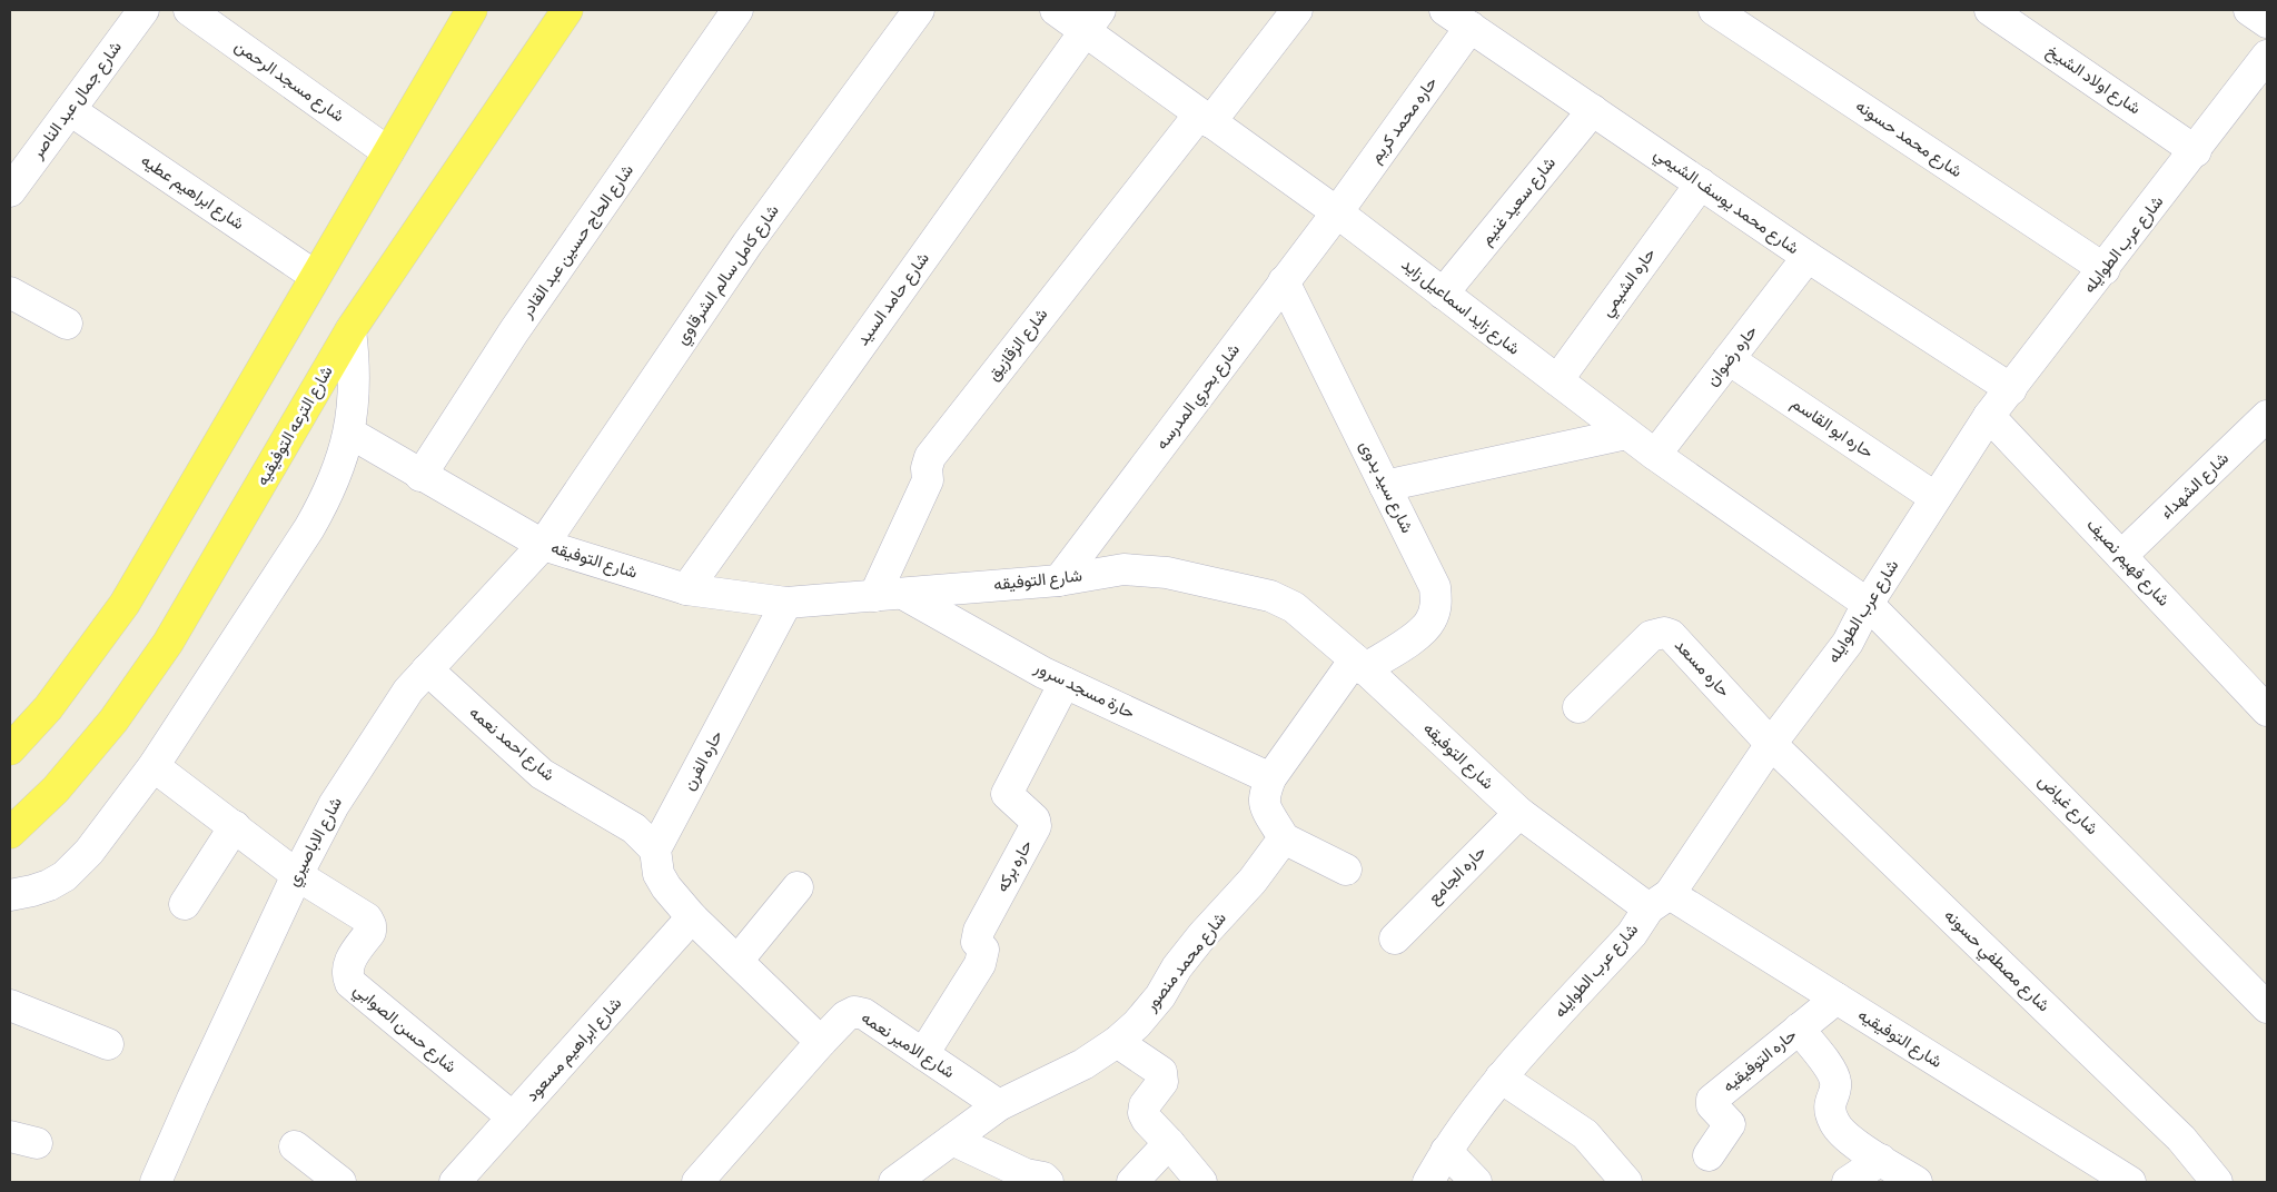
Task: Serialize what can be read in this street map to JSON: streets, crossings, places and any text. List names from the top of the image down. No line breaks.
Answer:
{"streets":{"main road":["شارع الترعه التوفيقيه"],"street":["شارع اولاد الشيخ","شارع مسجد الرحمن","شارع جمال عبد الناصر","حاره محمد كريم","شارع محمد حسونه","شارع ابراهيم عطيه","شارع سعيد غنيم","شارع محمد يوسف الشيمي","شارع الحاج حسين عبد القادر","شارع عرب الطوايله","شارع كامل سالم الشرقاوي","حاره الشيمي","شارع حامد السيد","شارع زايد اسماعيل زايد","شارع الزقازيق","حاره رضوان","شارع بحري المدرسه","حاره ابو القاسم","شارع الشهداء","شارع سيد بدوى","شارع التوفيقه","شارع فهيم نصيف","حاره مسعد","حارة مسجد سرور","شارع احمد نعمه","حاره الفرن","شارع غياض","شارع الاباصيري","حاره بركه","حاره الجامع","شارع مصطفي حسونه","شارع محمد منصور","شارع حسن الصوابي","شارع التوفيقيه","شارع الامير نعمه","شارع ابراهيم مسعود","حاره التوفيقيه"]},"crossings":[["شارع اولاد الشيخ","شارع عرب الطوايله"],["شارع جمال عبد الناصر","شارع ابراهيم عطيه"],["حاره محمد كريم","شارع محمد يوسف الشيمي"],["حاره محمد كريم","شارع زايد اسماعيل زايد"],["حاره محمد كريم","شارع بحري المدرسه"],["شارع محمد حسونه","شارع عرب الطوايله"],["شارع سعيد غنيم","شارع محمد يوسف الشيمي"],["شارع سعيد غنيم","شارع زايد اسماعيل زايد"],["شارع محمد يوسف الشيمي","شارع عرب الطوايله"],["شارع محمد يوسف الشيمي","حاره الشيمي"],["شارع محمد يوسف الشيمي","حاره رضوان"],["شارع الحاج حسين عبد القادر","شارع التوفيقه"],["شارع عرب الطوايله","شارع زايد اسماعيل زايد"],["شارع عرب الطوايله","حاره ابو القاسم"],["شارع عرب الطوايله","شارع التوفيقه"],["شارع عرب الطوايله","شارع فهيم نصيف"],["شارع عرب الطوايله","حاره مسعد"],["شارع عرب الطوايله","شارع غياض"],["شارع عرب الطوايله","شارع مصطفي حسونه"],["شارع عرب الطوايله","شارع التوفيقيه"],["شارع كامل سالم الشرقاوي","شارع التوفيقه"],["شارع كامل سالم الشرقاوي","شارع الاباصيري"],["حاره الشيمي","شارع زايد اسماعيل زايد"],["شارع حامد السيد","شارع زايد اسماعيل زايد"],["شارع حامد السيد","شارع التوفيقه"],["شارع زايد اسماعيل زايد","شارع الزقازيق"],["شارع زايد اسماعيل زايد","حاره رضوان"],["شارع زايد اسماعيل زايد","شارع بحري المدرسه"],["شارع زايد اسماعيل زايد","شارع غياض"],["شارع الزقازيق","شارع التوفيقه"],["شارع الزقازيق","حارة مسجد سرور"],["حاره رضوان","حاره ابو القاسم"],["شارع بحري المدرسه","شارع سيد بدوى"],["شارع بحري المدرسه","شارع التوفيقه"],["شارع الشهداء","شارع فهيم نصيف"],["شارع سيد بدوى","شارع التوفيقه"],["شارع التوفيقه","حارة مسجد سرور"],["شارع التوفيقه","حاره الفرن"],["شارع التوفيقه","شارع الاباصيري"],["شارع التوفيقه","حاره الجامع"],["شارع التوفيقه","شارع التوفيقيه"],["حاره مسعد","شارع مصطفي حسونه"],["حارة مسجد سرور","حاره بركه"],["شارع احمد نعمه","حاره الفرن"],["شارع احمد نعمه","شارع الاباصيري"],["شارع الاباصيري","شارع حسن الصوابي"],["حاره بركه","شارع الامير نعمه"],["شارع محمد منصور","شارع الامير نعمه"],["شارع حسن الصوابي","شارع ابراهيم مسعود"],["شارع التوفيقيه","حاره التوفيقيه"]]}
